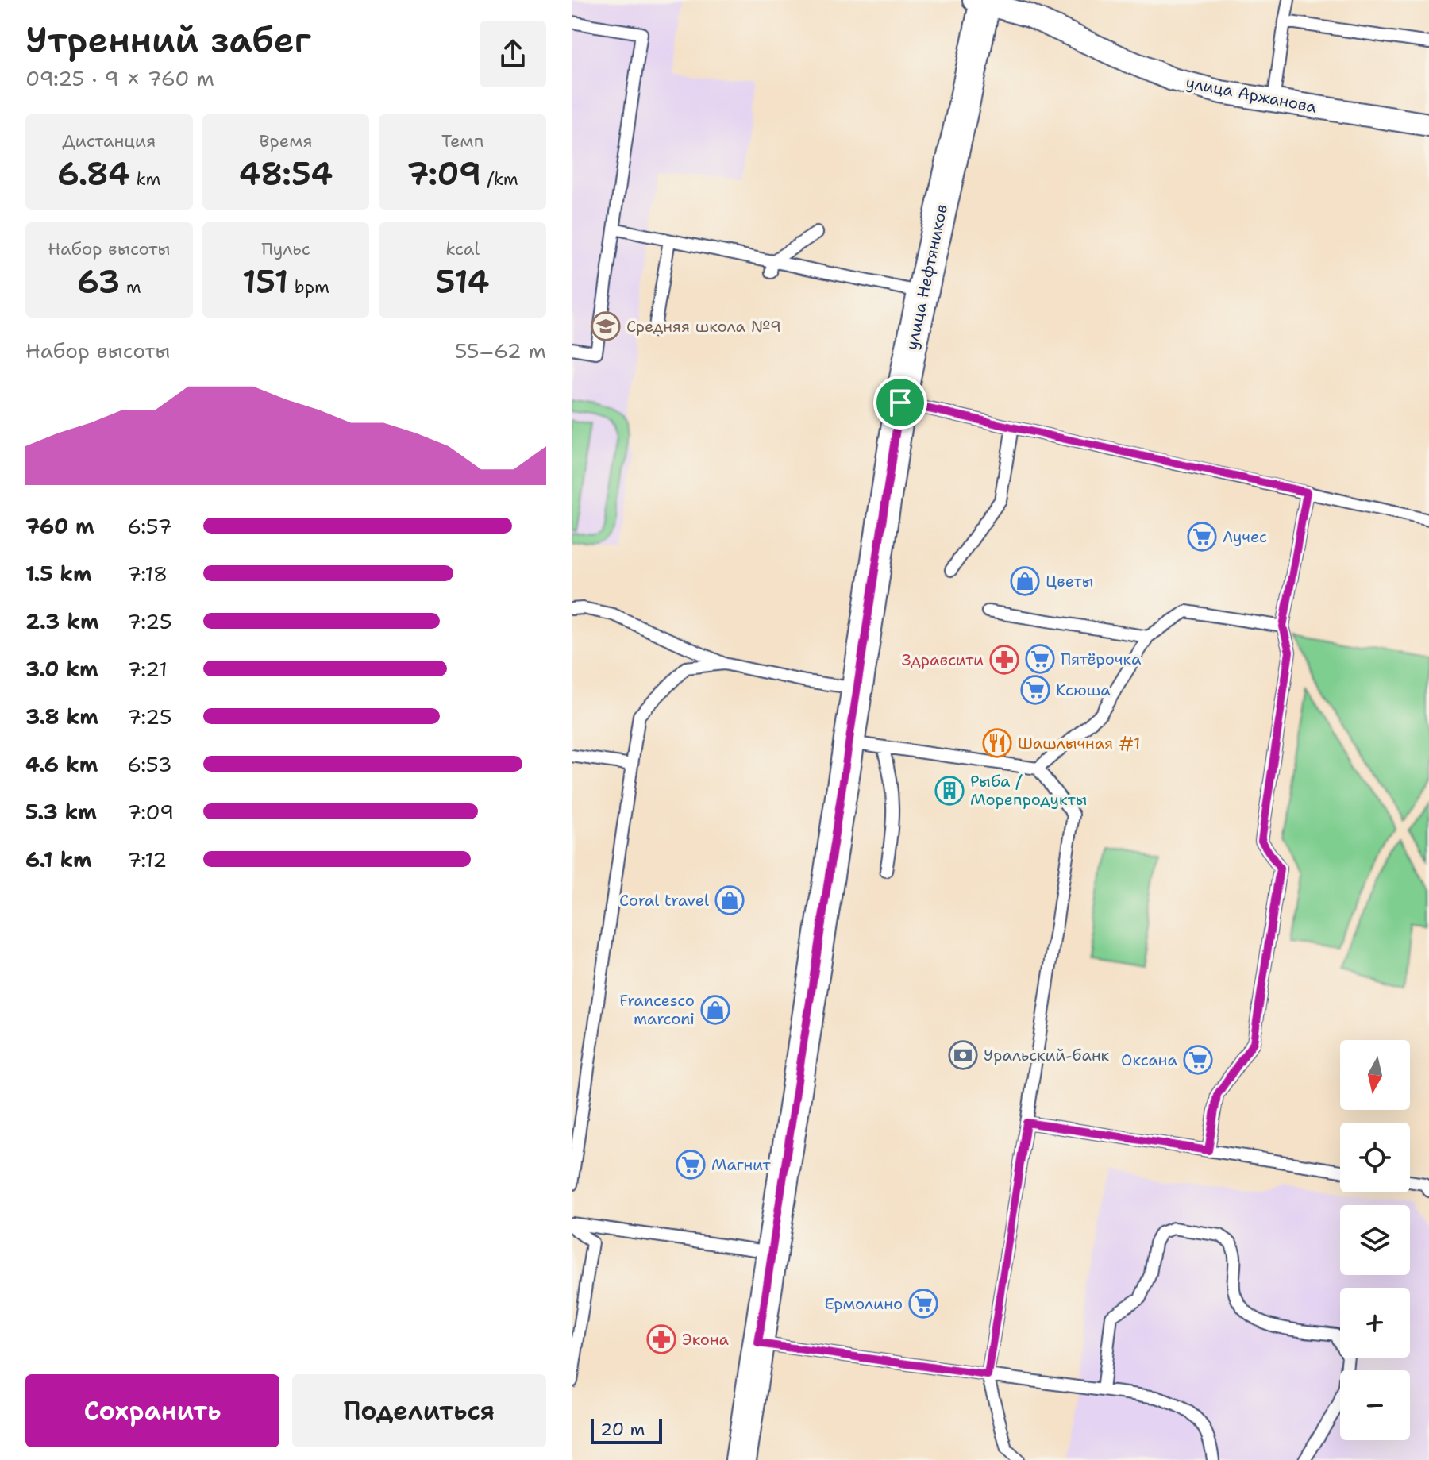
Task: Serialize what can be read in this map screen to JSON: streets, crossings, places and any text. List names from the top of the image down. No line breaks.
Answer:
{"streets":{"main road":["улица Нефтяников"],"street":["улица Аржанова"]},"crossings":[["улица Аржанова","улица Нефтяников"]],"places":{"school or university":["Средняя школа №9"],"supermarket":["Лучес","Пятёрочка","Ксюша","Оксана","Магнит","Ермолино"],"shop":["Цветы","Coral travel","Francesco marconi"],"pharmacy":["Здравсити","Экона"],"restaurant":["Шашлычная #1"],"building":["Рыба / Морепродукты"],"bank":["Уральский-банк"]},"scale_bar":"20 m","north":"bottom","page":{"heading":["Утренний забег","09:25 · 9 × 760 m"],"stats":[["Дистанция","6.84 km"],["Время","48:54"],["Темп","7:09 /km"],["Набор высоты","63 m"],["Пульс","151 bpm"],["kcal","514"]],"chart":["Набор высоты","55–62 m"],"list":[{"name":"760 m","note":"6:57"},{"name":"1.5 km","note":"7:18"},{"name":"2.3 km","note":"7:25"},{"name":"3.0 km","note":"7:21"},{"name":"3.8 km","note":"7:25"},{"name":"4.6 km","note":"6:53"},{"name":"5.3 km","note":"7:09"},{"name":"6.1 km","note":"7:12"}],"map_buttons":["+","−"],"buttons":["Сохранить","Поделиться"],"scale":"20 m"}}
